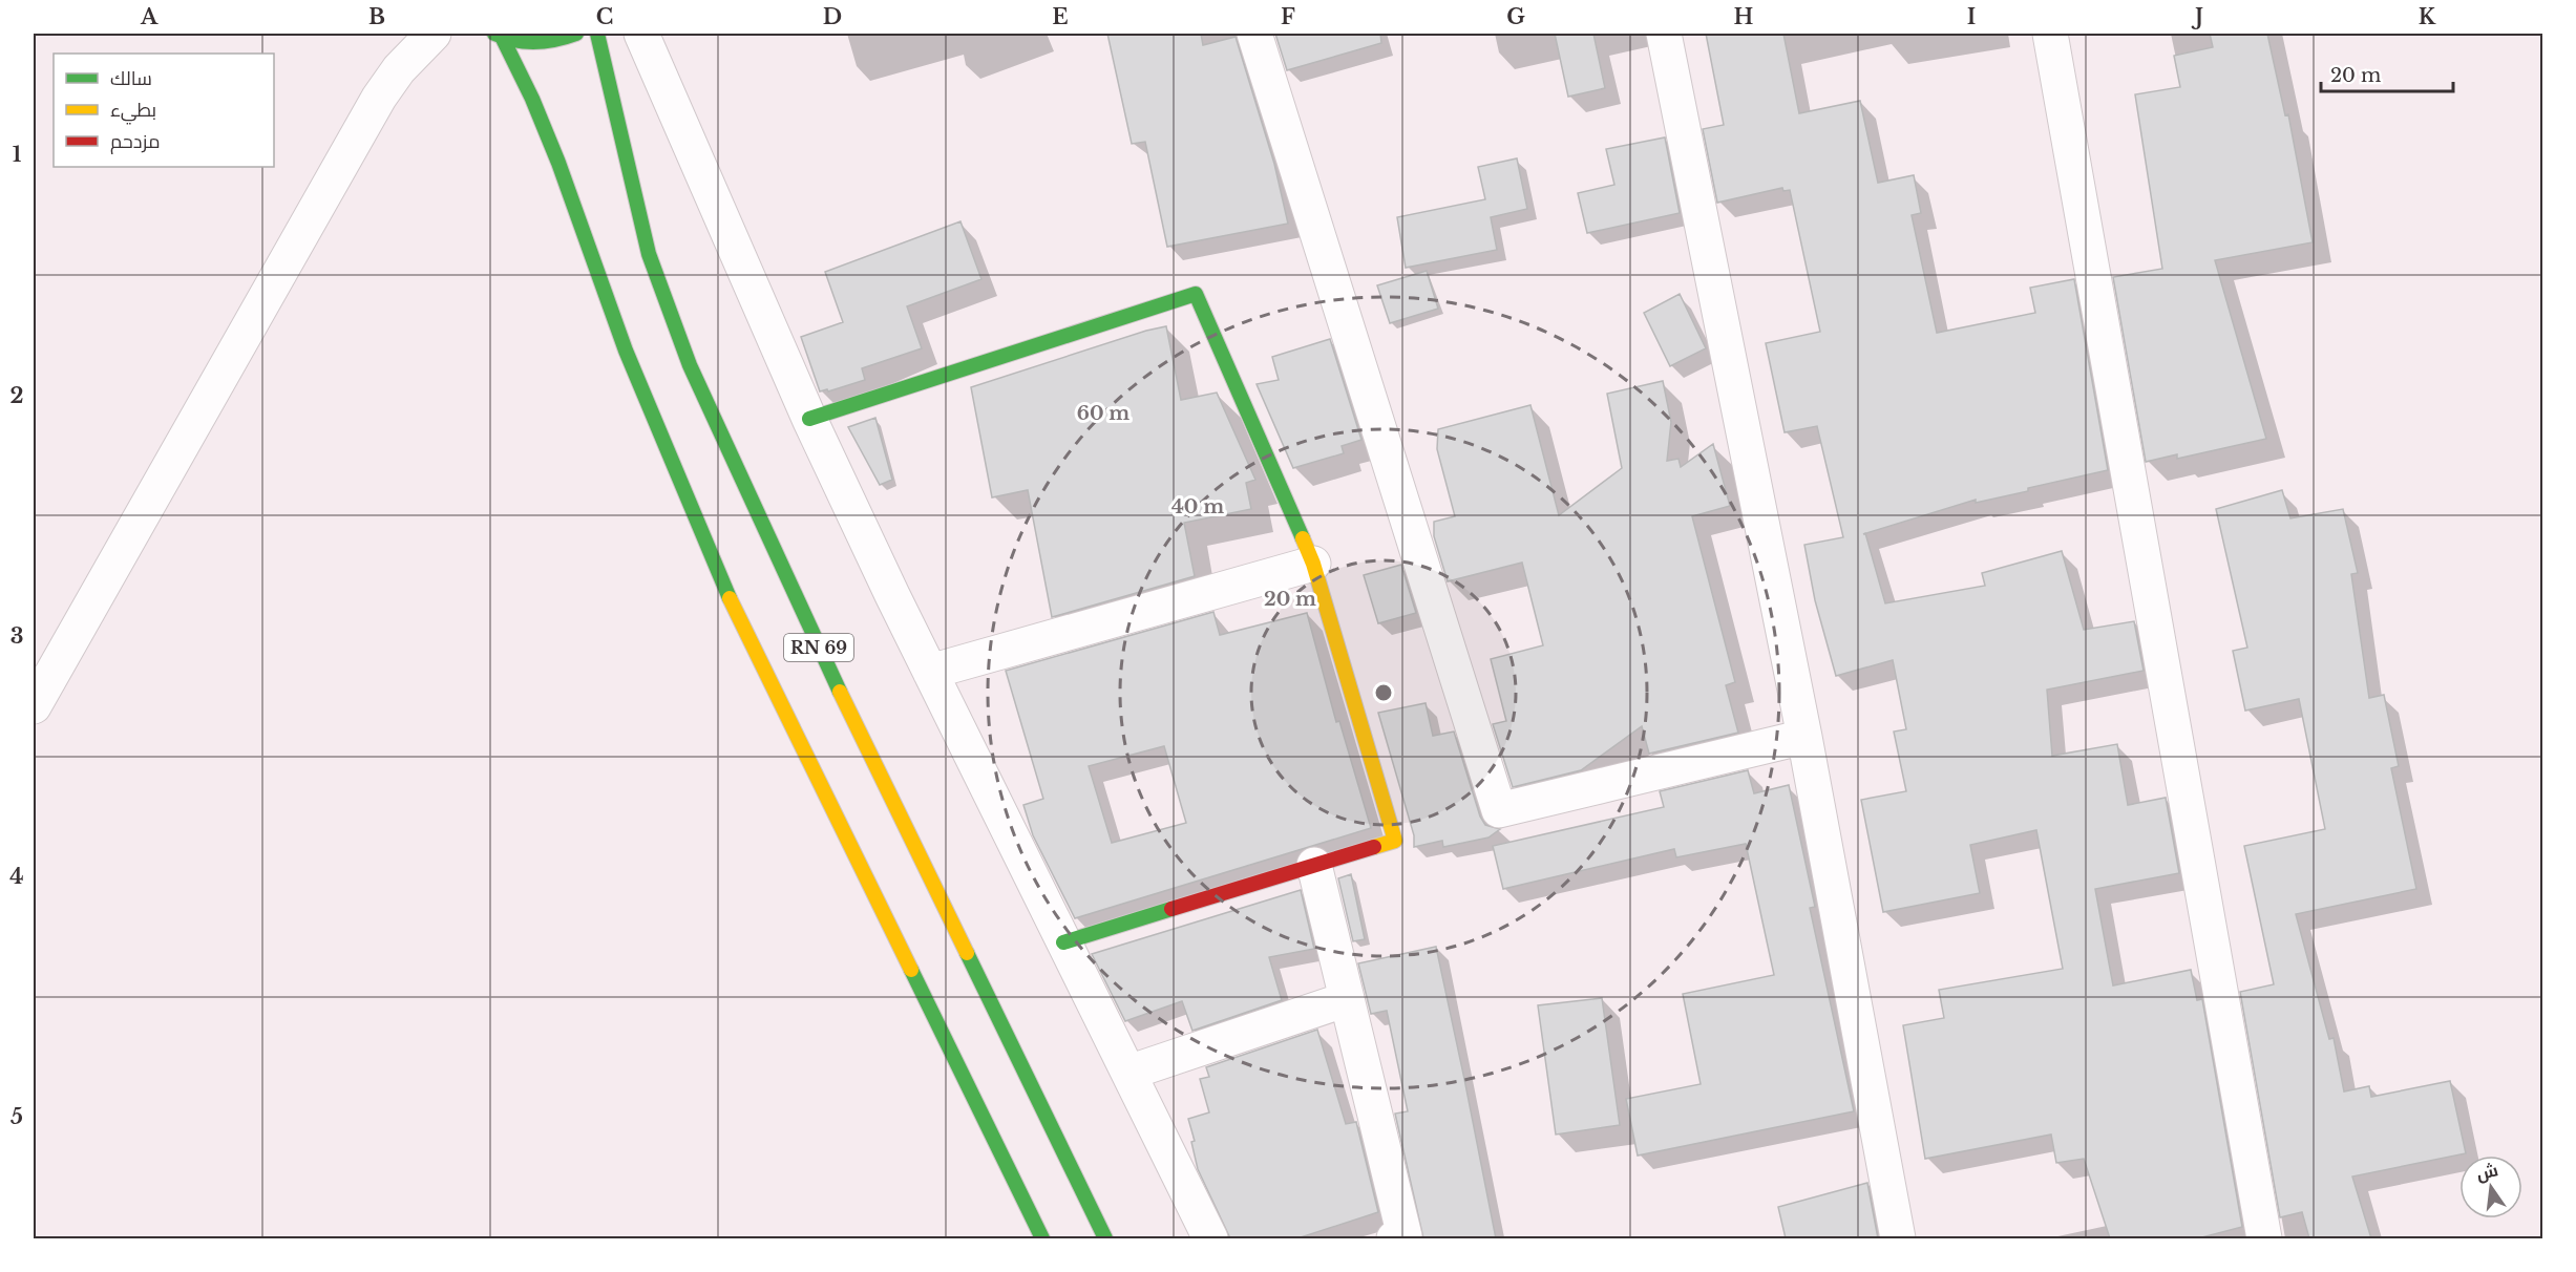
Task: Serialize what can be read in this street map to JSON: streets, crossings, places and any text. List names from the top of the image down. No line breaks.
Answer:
{"streets":{"main road":["RN 69"]},"legend":["سالك","بطيء","مزدحم"],"scale_bar":"20 m","north":"top","grid":{"columns":["A","B","C","D","E","F","G","H","I","J","K"],"rows":["1","2","3","4","5"]},"rings":["60 m","40 m","20 m"]}
